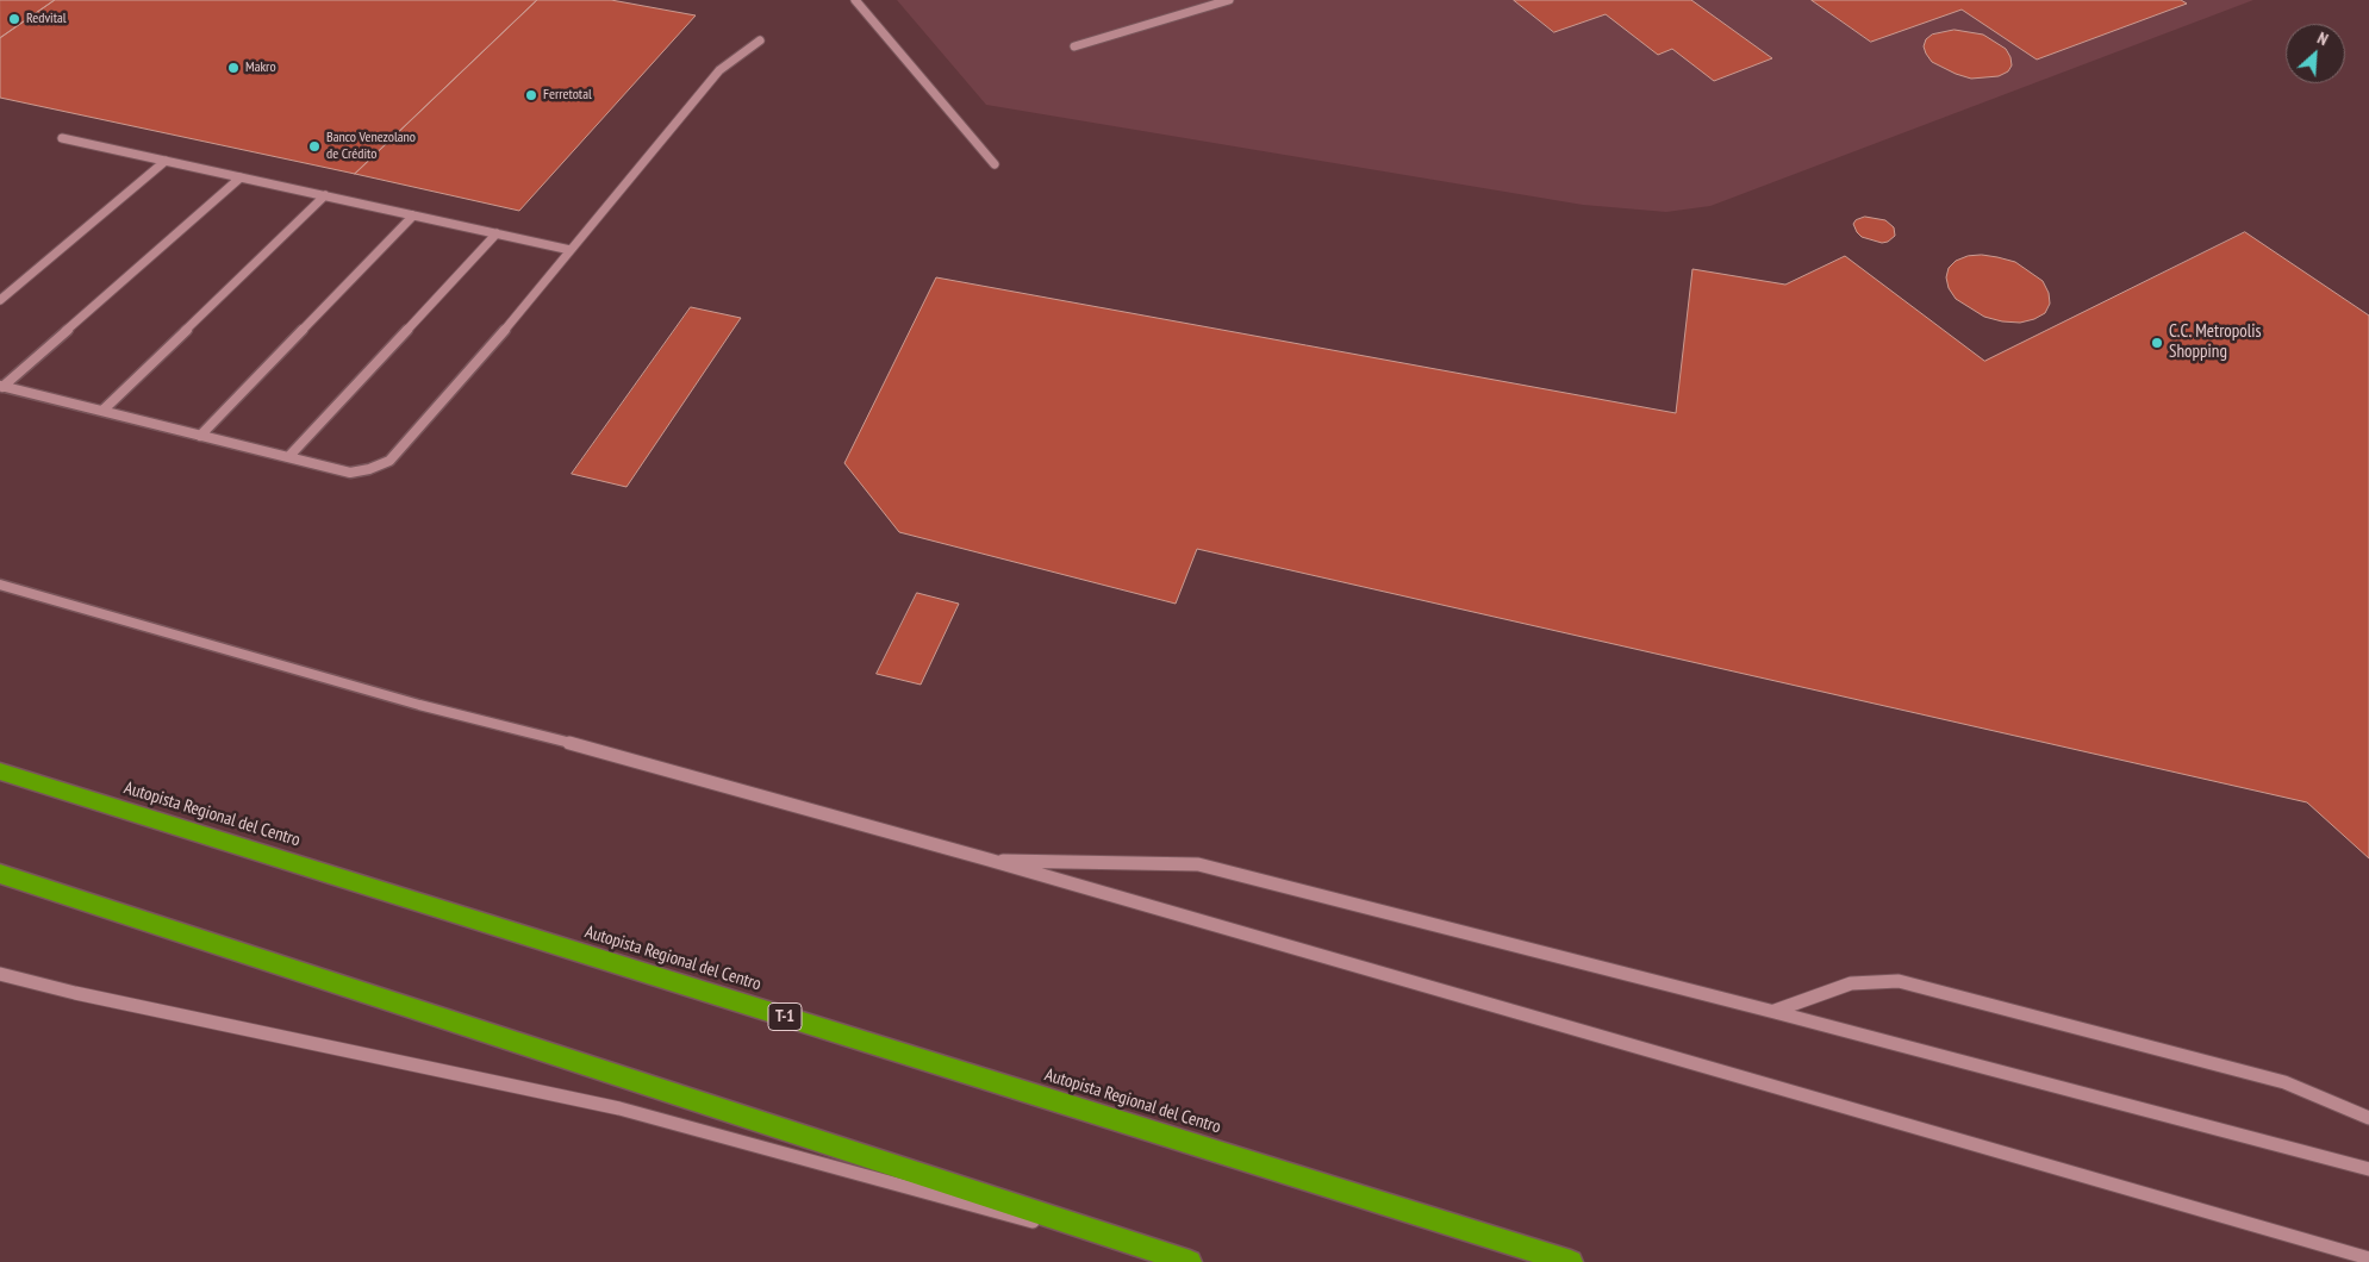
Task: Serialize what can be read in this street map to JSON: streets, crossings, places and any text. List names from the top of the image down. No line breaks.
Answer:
{"streets":{"highway":["Autopista Regional del Centro","T-1"]},"places":["Redvital","Makro","Ferretotal","Banco Venezolano de Crédito","C.C. Metropolis Shopping"],"north":"top right"}
